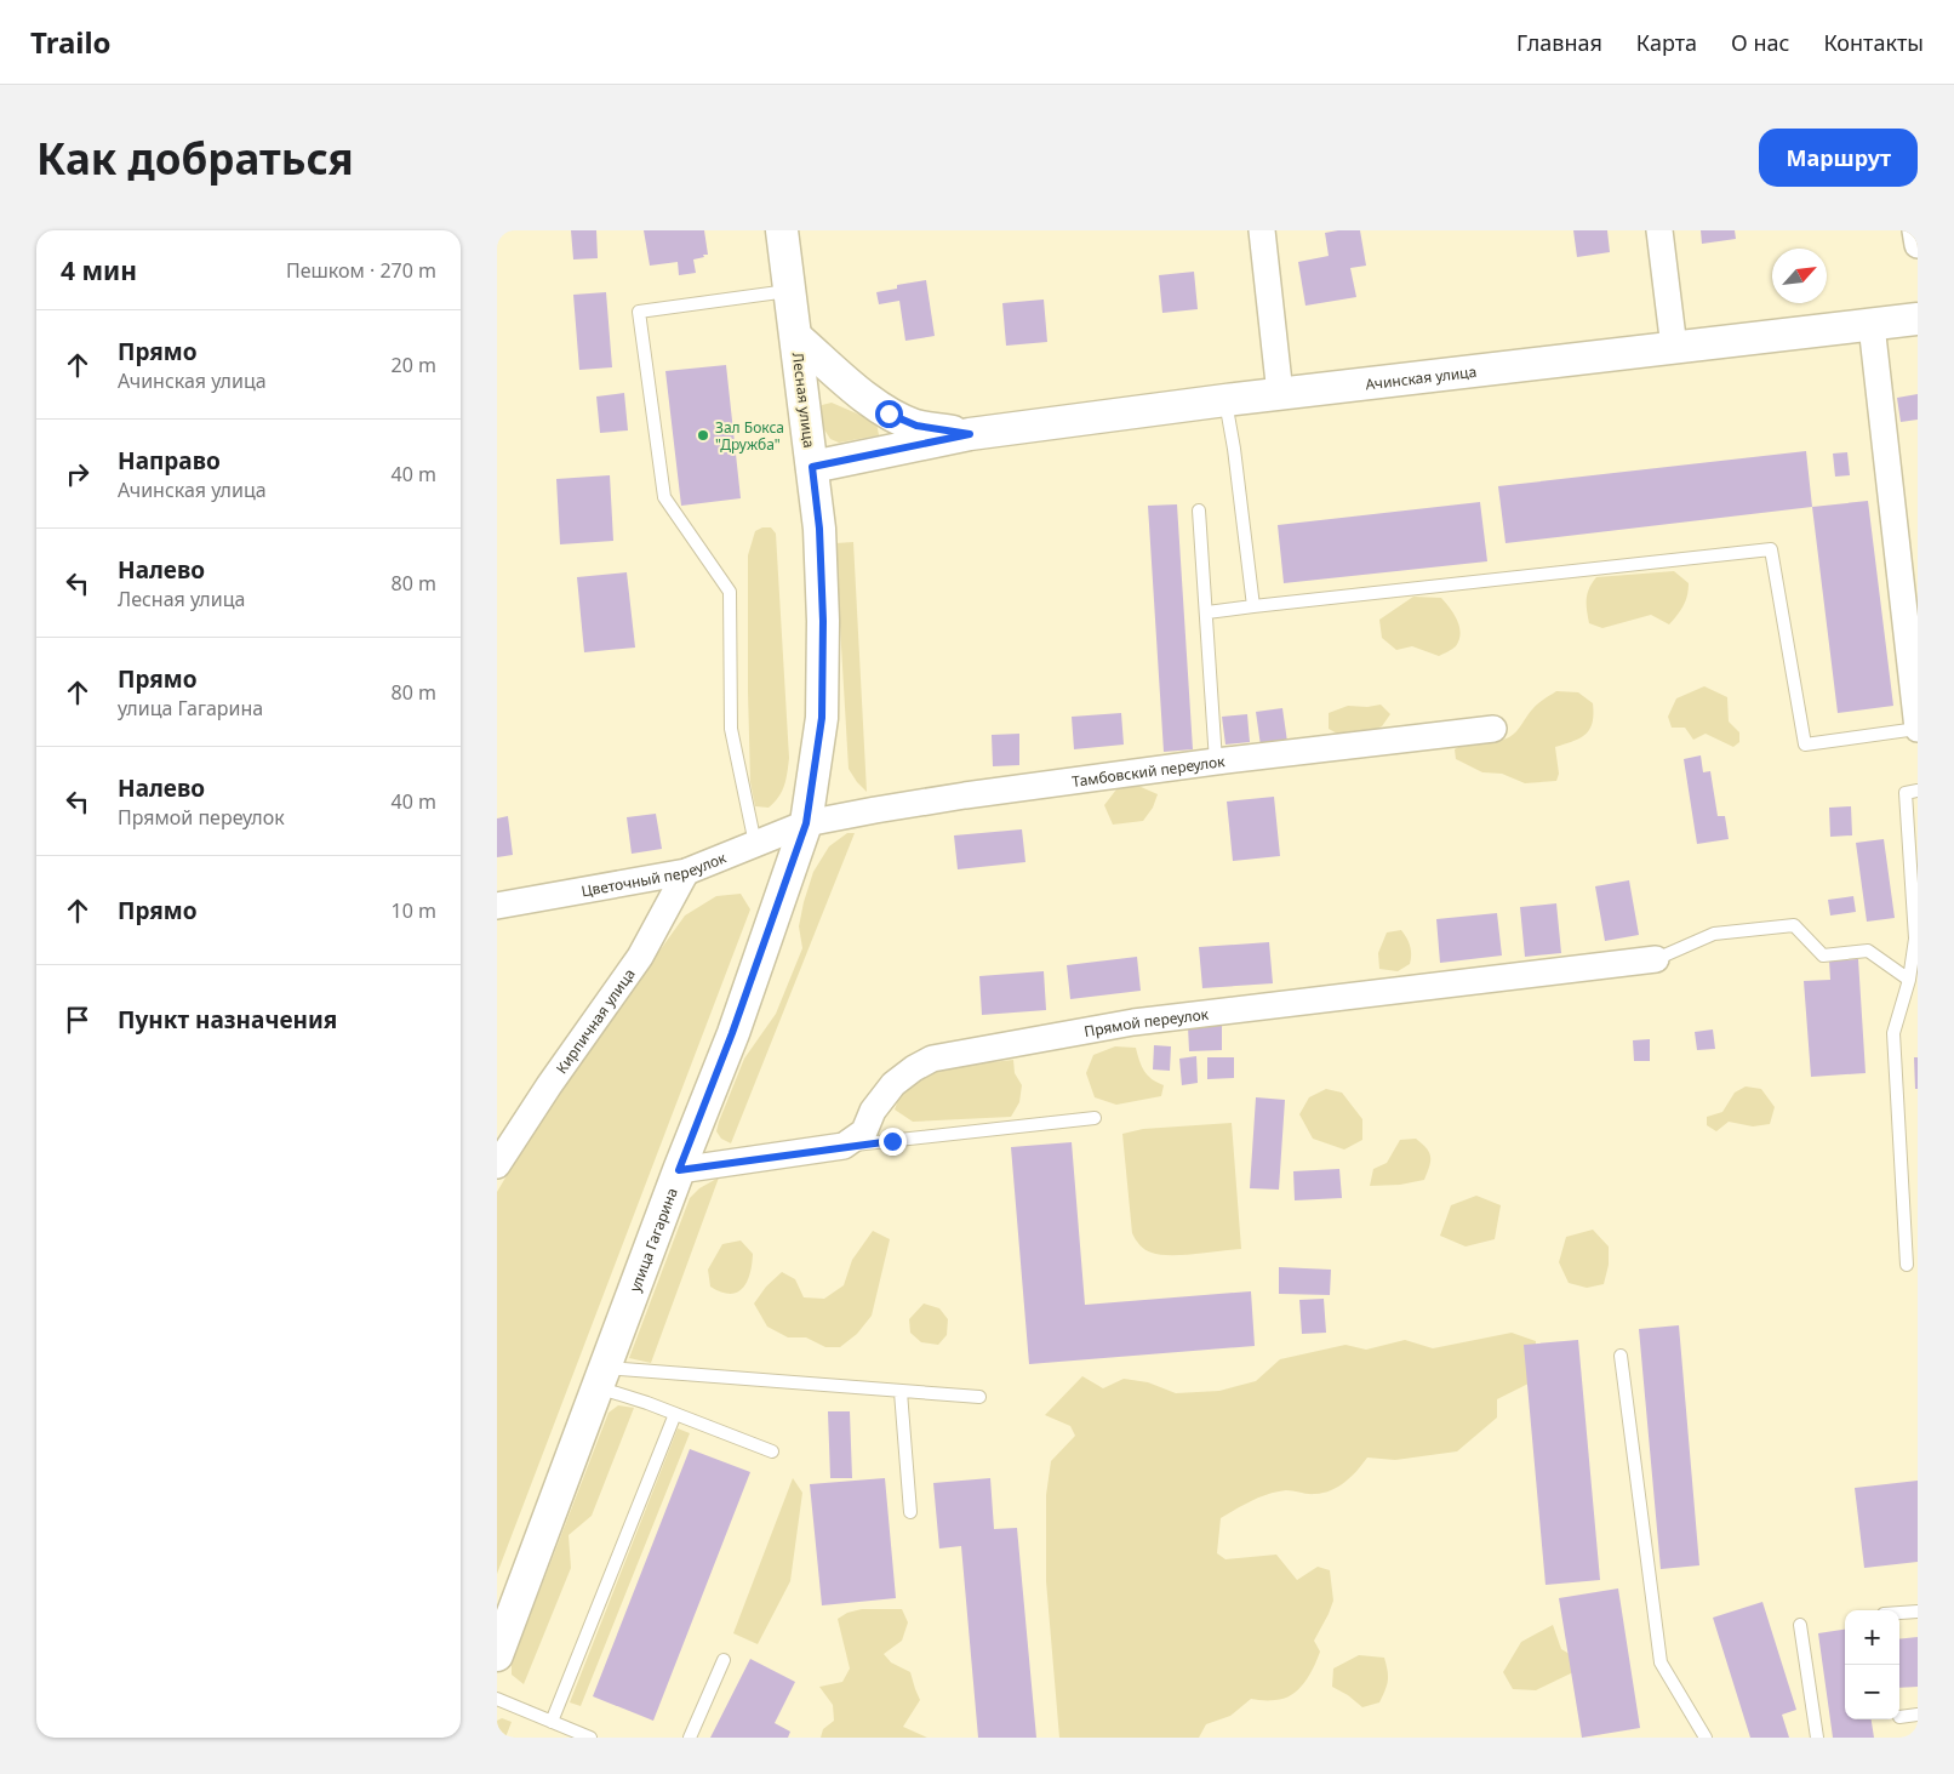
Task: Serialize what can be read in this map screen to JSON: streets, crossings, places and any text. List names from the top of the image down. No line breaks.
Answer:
{"streets":{"street":["Ачинская улица","Лесная улица","Тамбовский переулок","Цветочный переулок","Кирпичная улица","Прямой переулок","улица Гагарина"]},"crossings":[["Ачинская улица","Лесная улица"],["Лесная улица","Тамбовский переулок"],["Лесная улица","Цветочный переулок"],["Лесная улица","улица Гагарина"],["Тамбовский переулок","Цветочный переулок"],["Тамбовский переулок","улица Гагарина"],["Цветочный переулок","Кирпичная улица"],["Цветочный переулок","улица Гагарина"]],"places":["Зал Бокса \"Дружба\""],"north":"top right","page":{"header":"Trailo","nav":["Главная","Карта","О нас","Контакты"],"buttons":"Маршрут","title":"Как добраться","heading":["4 мин","Пешком · 270 m"],"list":[["Прямо","Ачинская улица","20 m"],["Направо","Ачинская улица","40 m"],["Налево","Лесная улица","80 m"],["Прямо","улица Гагарина","80 m"],["Налево","Прямой переулок","40 m"],["Прямо","10 m"],"Пункт назначения"],"map_buttons":["+","−"]}}
